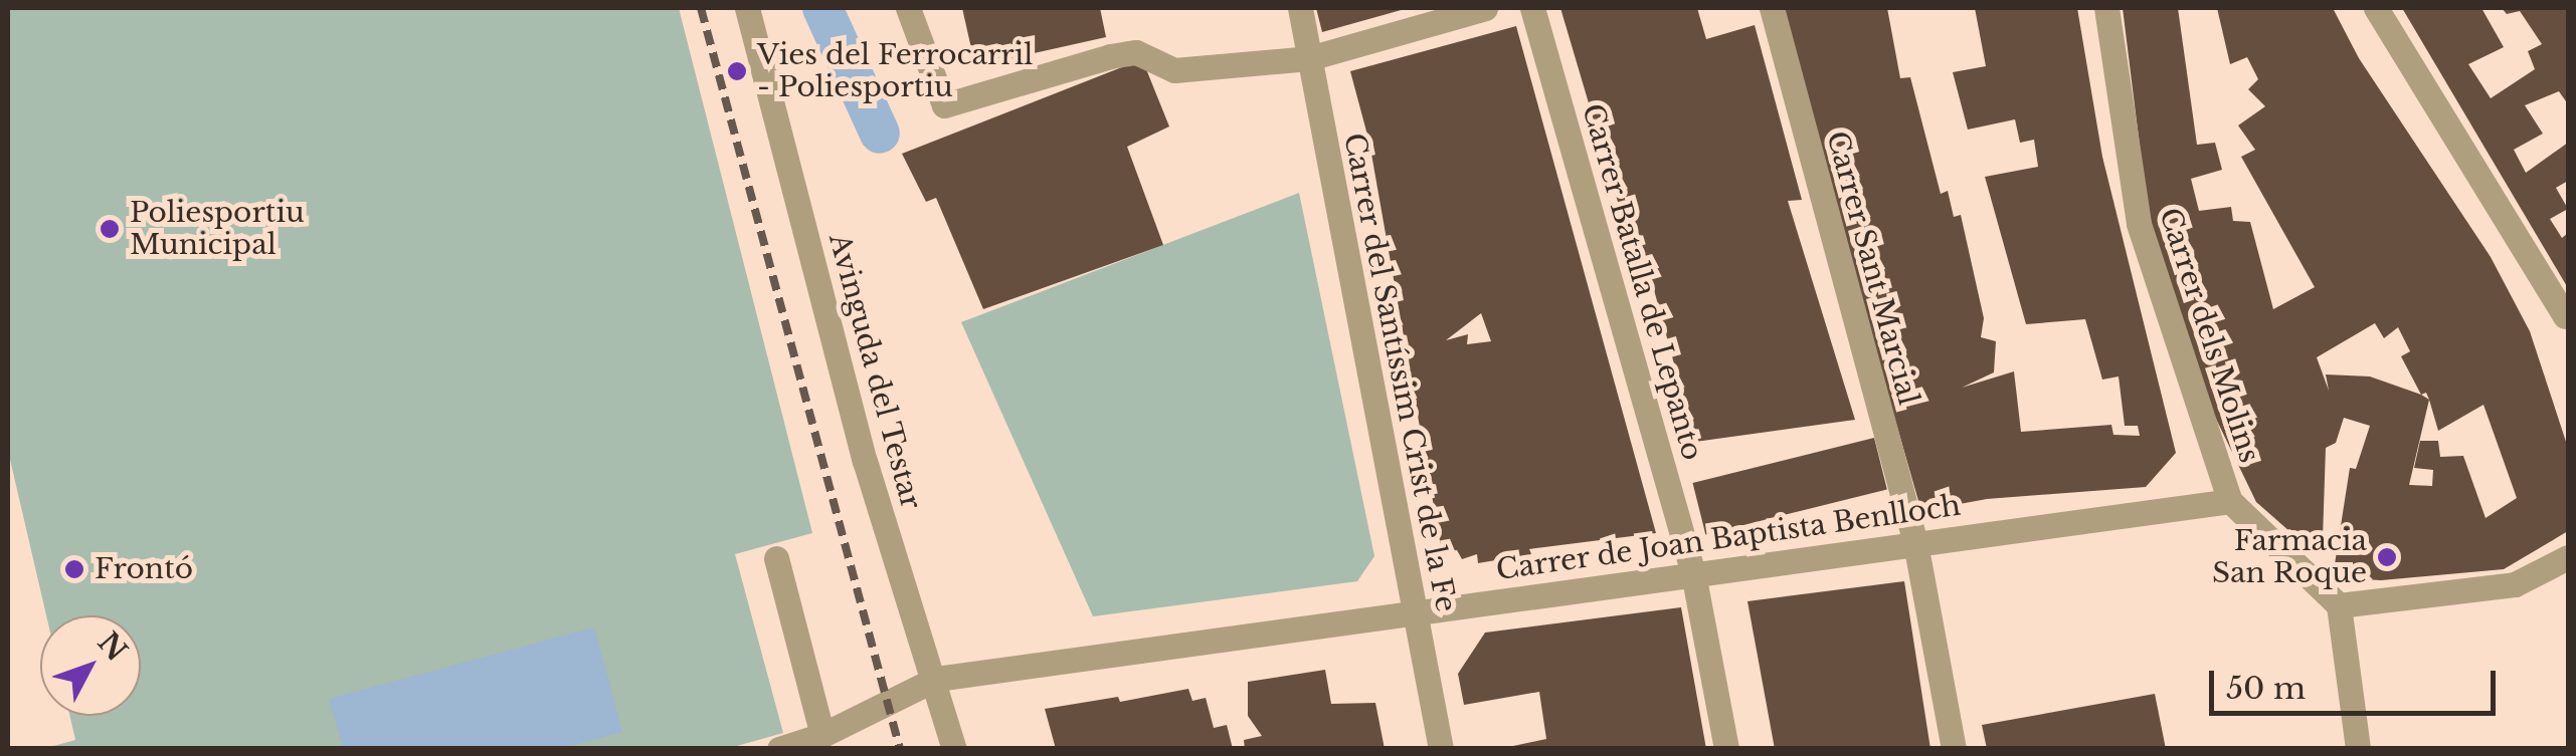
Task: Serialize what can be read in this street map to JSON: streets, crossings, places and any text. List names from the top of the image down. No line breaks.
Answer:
{"streets":{"street":["Carrer Sant Marcial","Carrer Batalla de Lepanto","Carrer dels Molins","Avinguda del Testar","Carrer del Santíssim Crist de la Fe","Carrer de Joan Baptista Benlloch"]},"crossings":[["Carrer Sant Marcial","Carrer de Joan Baptista Benlloch"],["Carrer Batalla de Lepanto","Carrer de Joan Baptista Benlloch"],["Carrer dels Molins","Carrer de Joan Baptista Benlloch"],["Avinguda del Testar","Carrer de Joan Baptista Benlloch"],["Carrer del Santíssim Crist de la Fe","Carrer de Joan Baptista Benlloch"]],"places":["Vies del Ferrocarril - Poliesportiu","Poliesportiu Municipal","Farmacia San Roque","Frontó"],"scale_bar":"50 m","north":"top right"}
